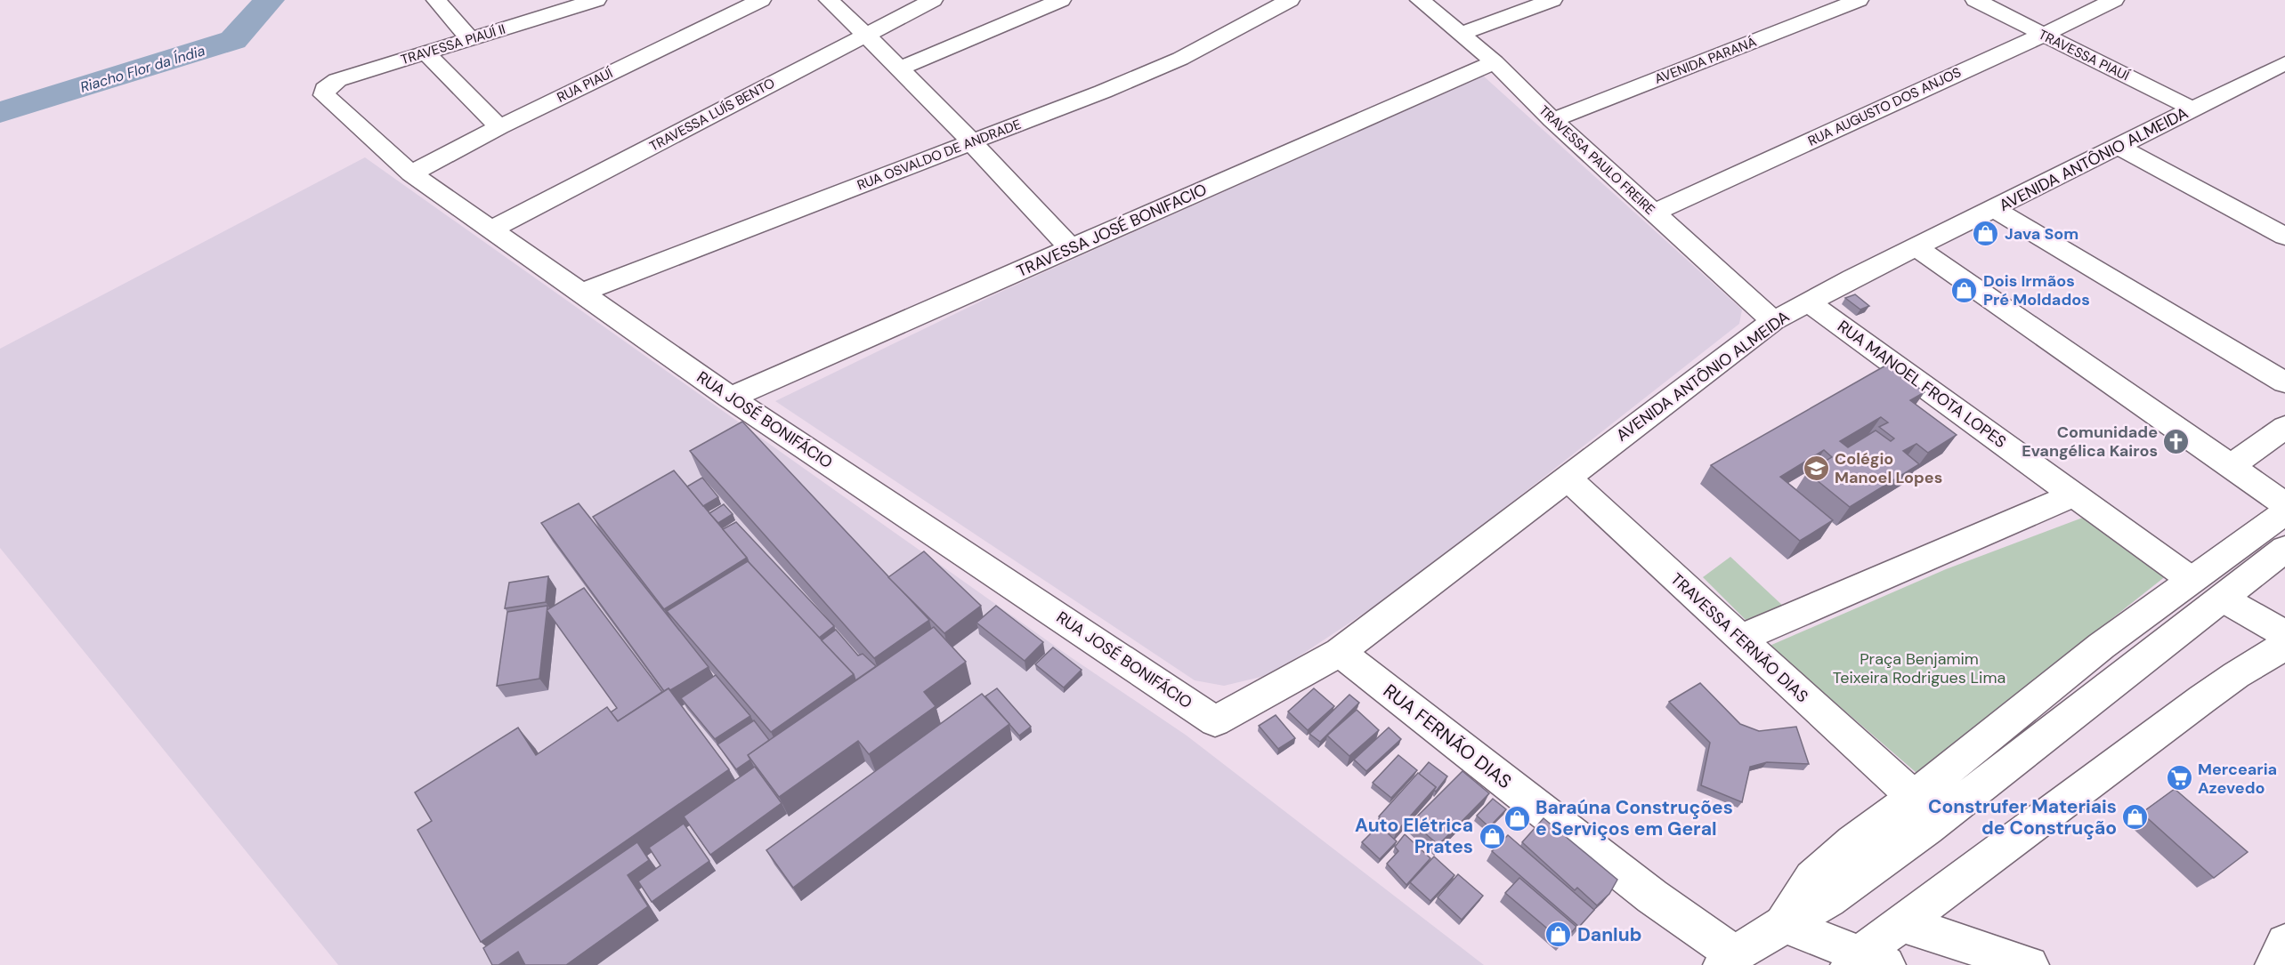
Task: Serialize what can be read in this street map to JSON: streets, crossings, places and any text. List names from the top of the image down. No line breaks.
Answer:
{"streets":{"street":["TRAVESSA PIAUÍ II","TRAVESSA PIAUÍ","AVENIDA PARANÁ","RUA PIAUÍ","RUA AUGUSTO DOS ANJOS","TRAVESSA LUÍS BENTO","RUA OSVALDO DE ANDRADE","AVENIDA ANTÔNIO ALMEIDA","TRAVESSA PAULO FREIRE","TRAVESSA JOSÉ BONIFACIO","RUA MANOEL FROTA LOPES","RUA JOSÉ BONIFÁCIO","TRAVESSA FERNÃO DIAS","RUA FERNÃO DIAS"]},"crossings":[["TRAVESSA PIAUÍ II","RUA JOSÉ BONIFÁCIO"],["TRAVESSA PIAUÍ","RUA AUGUSTO DOS ANJOS"],["TRAVESSA PIAUÍ","AVENIDA ANTÔNIO ALMEIDA"],["AVENIDA PARANÁ","TRAVESSA PAULO FREIRE"],["RUA PIAUÍ","RUA JOSÉ BONIFÁCIO"],["RUA AUGUSTO DOS ANJOS","TRAVESSA PAULO FREIRE"],["TRAVESSA LUÍS BENTO","RUA JOSÉ BONIFÁCIO"],["RUA OSVALDO DE ANDRADE","RUA JOSÉ BONIFÁCIO"],["AVENIDA ANTÔNIO ALMEIDA","TRAVESSA PAULO FREIRE"],["AVENIDA ANTÔNIO ALMEIDA","RUA MANOEL FROTA LOPES"],["AVENIDA ANTÔNIO ALMEIDA","RUA JOSÉ BONIFÁCIO"],["AVENIDA ANTÔNIO ALMEIDA","TRAVESSA FERNÃO DIAS"],["AVENIDA ANTÔNIO ALMEIDA","RUA FERNÃO DIAS"],["TRAVESSA PAULO FREIRE","TRAVESSA JOSÉ BONIFACIO"],["TRAVESSA JOSÉ BONIFACIO","RUA JOSÉ BONIFÁCIO"]],"water":["Riacho Flor da Índia"],"parks":["Praça Benjamim Teixeira Rodrigues Lima"],"places":{"shop":["Java Som","Dois Irmãos Pré Moldados","Construfer Materiais de Construção","Baraúna Construções e Serviços em Geral","Auto Elétrica Prates","Danlub"],"church":["Comunidade Evangélica Kairos"],"school or university":["Colégio Manoel Lopes"],"supermarket":["Mercearia Azevedo"]}}
